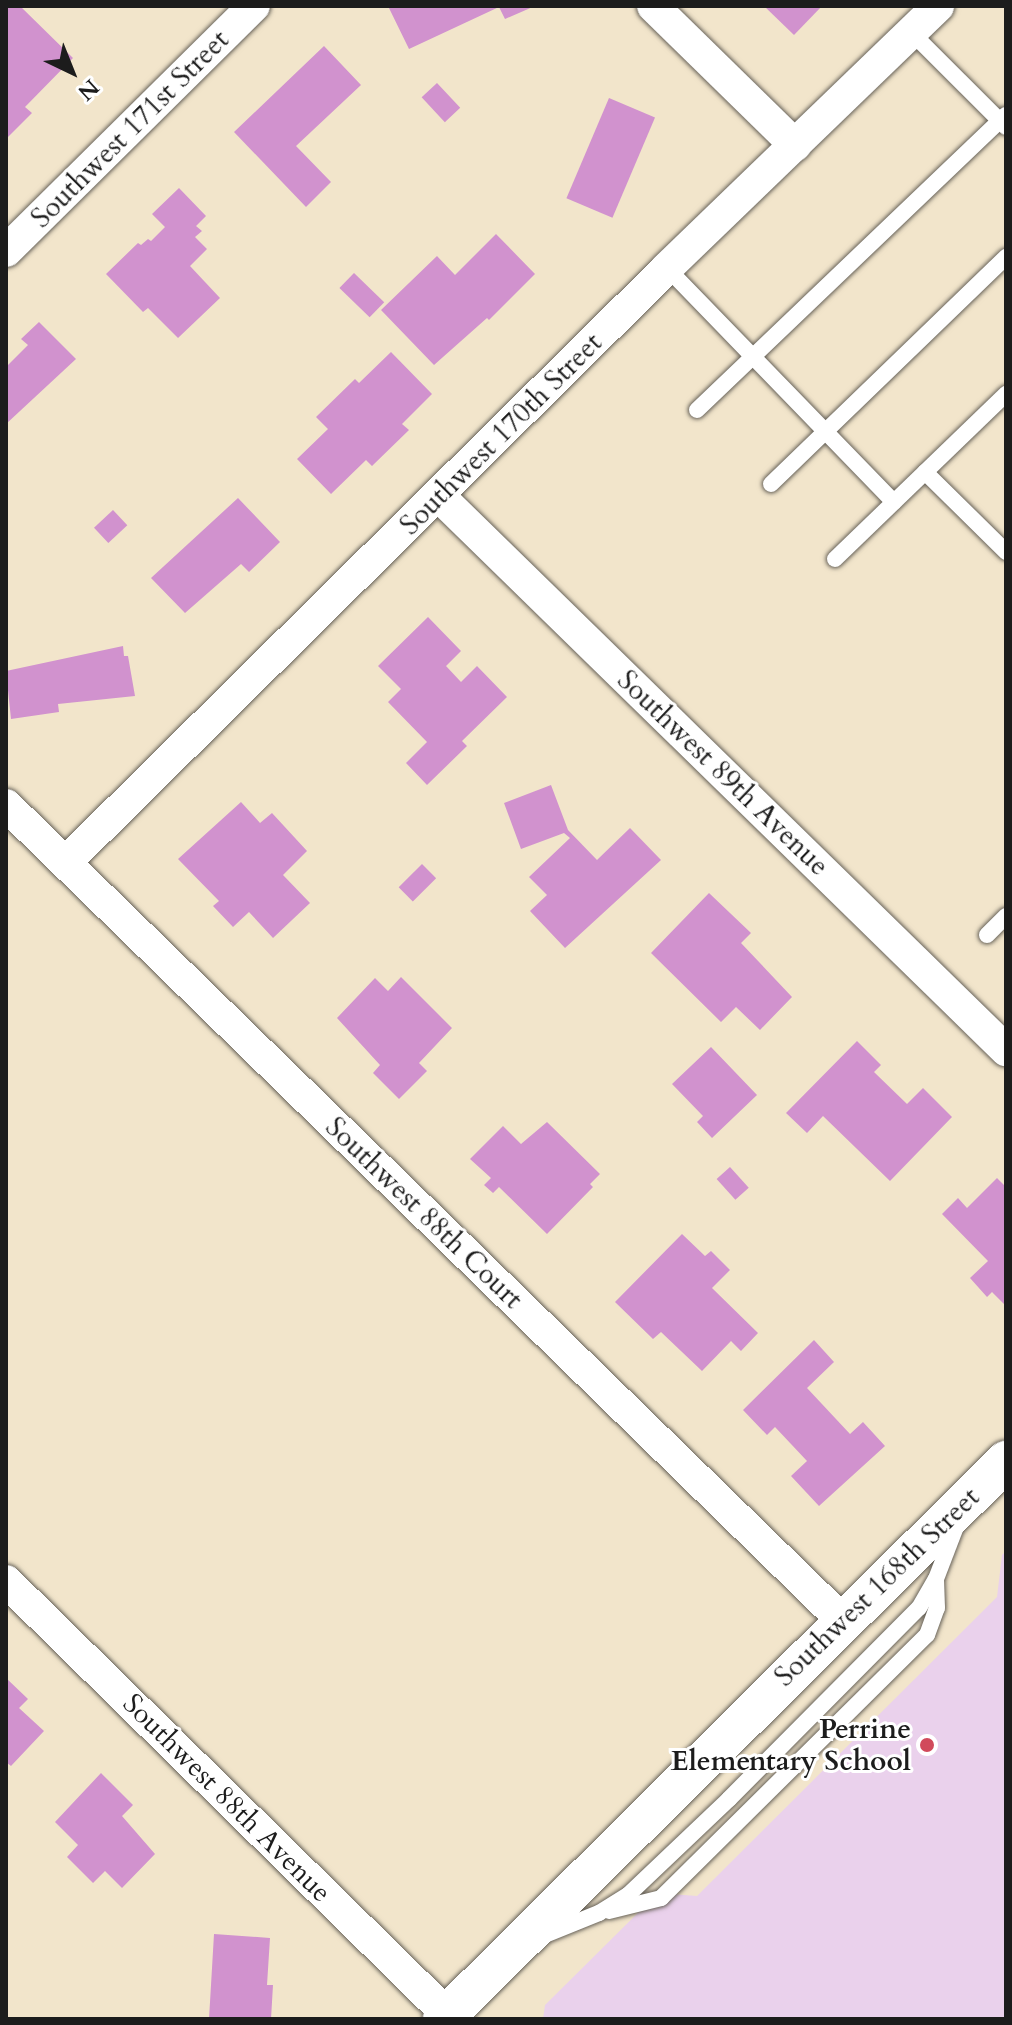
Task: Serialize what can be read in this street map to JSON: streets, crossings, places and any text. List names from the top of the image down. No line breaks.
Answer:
{"streets":{"street":["Southwest 171st Street","Southwest 170th Street","Southwest 89th Avenue","Southwest 88th Court","Southwest 168th Street","Southwest 88th Avenue"]},"crossings":[["Southwest 170th Street","Southwest 89th Avenue"],["Southwest 170th Street","Southwest 88th Court"],["Southwest 88th Court","Southwest 168th Street"],["Southwest 168th Street","Southwest 88th Avenue"]],"places":["Perrine Elementary School"],"north":"bottom right"}
